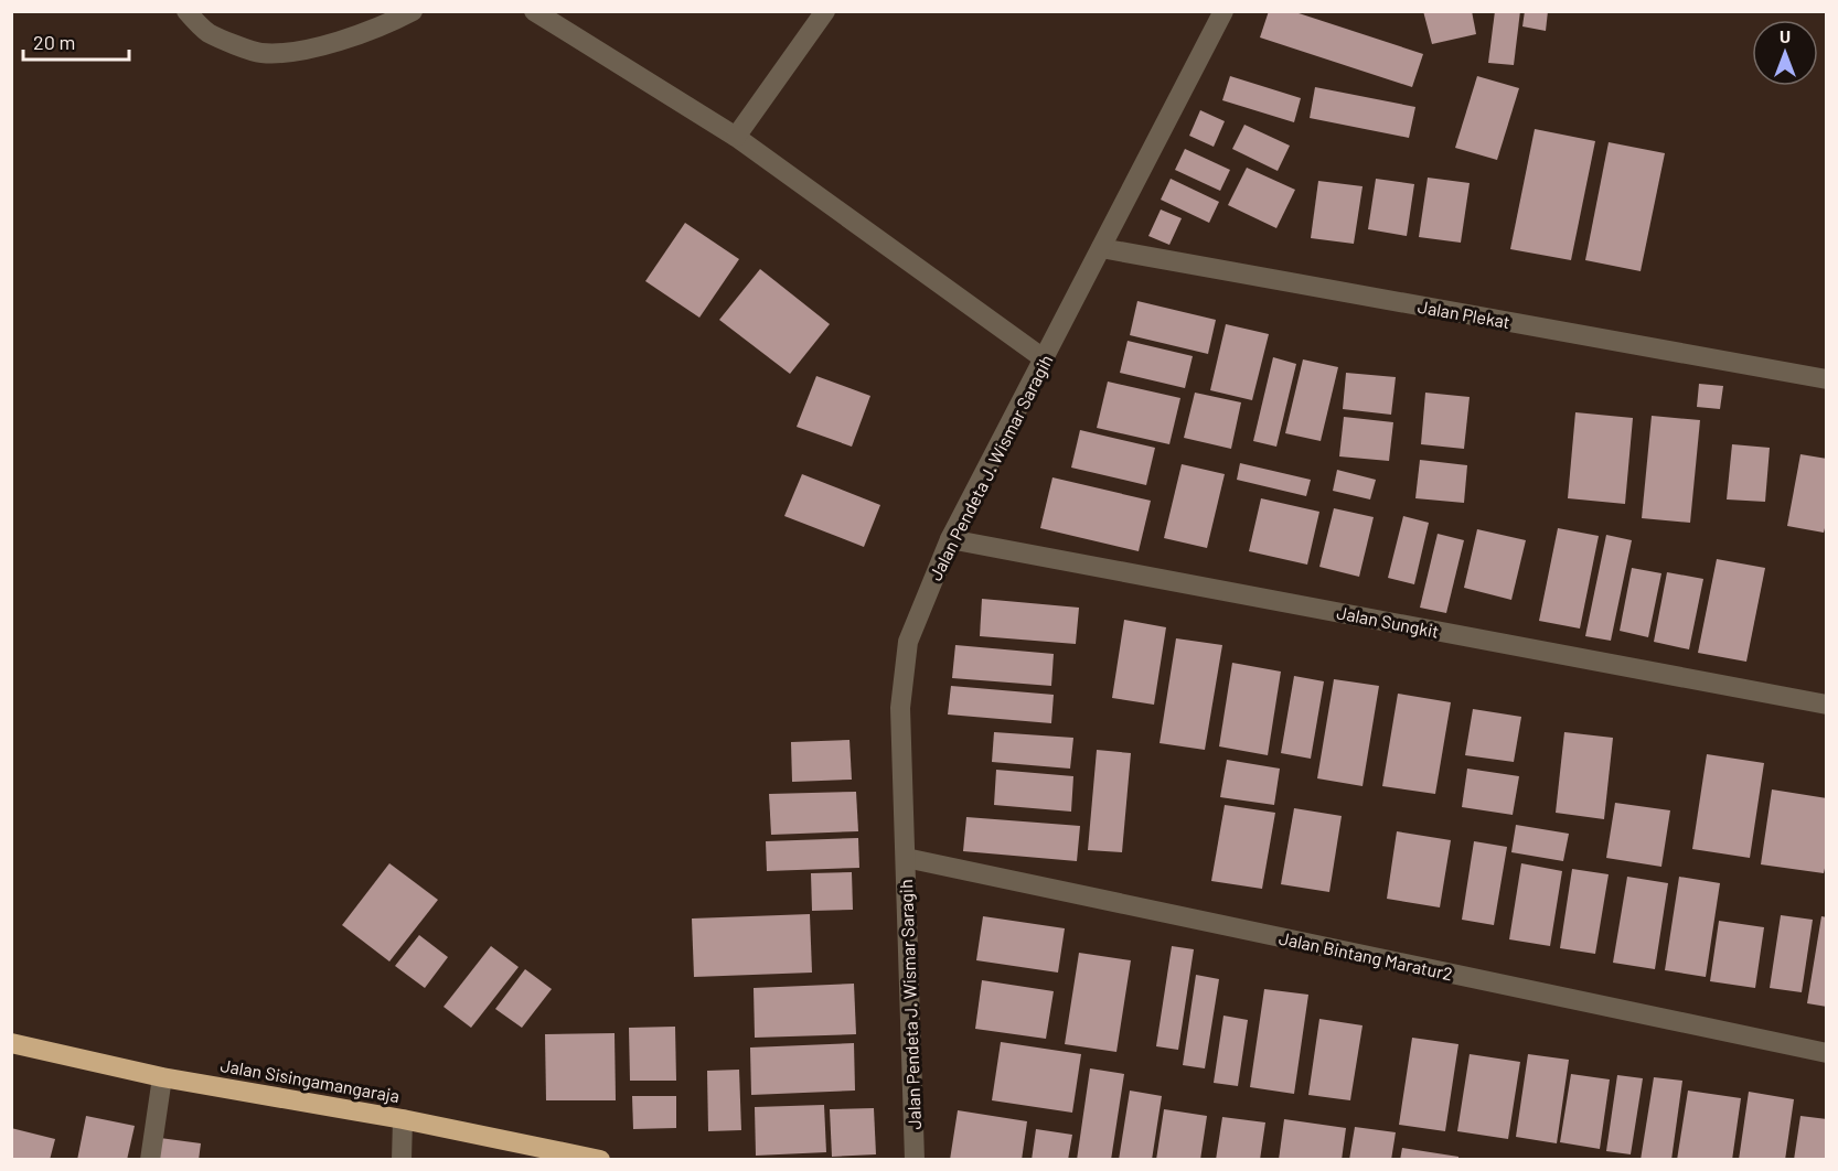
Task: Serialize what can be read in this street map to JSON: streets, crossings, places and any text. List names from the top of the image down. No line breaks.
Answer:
{"streets":{"highway":["Jalan Sisingamangaraja"],"street":["Jalan Plekat","Jalan Pendeta J. Wismar Saragih","Jalan Sungkit","Jalan Bintang Maratur2"]},"crossings":[["Jalan Plekat","Jalan Pendeta J. Wismar Saragih"],["Jalan Pendeta J. Wismar Saragih","Jalan Sungkit"],["Jalan Pendeta J. Wismar Saragih","Jalan Bintang Maratur2"]],"scale_bar":"20 m","north":"top"}
